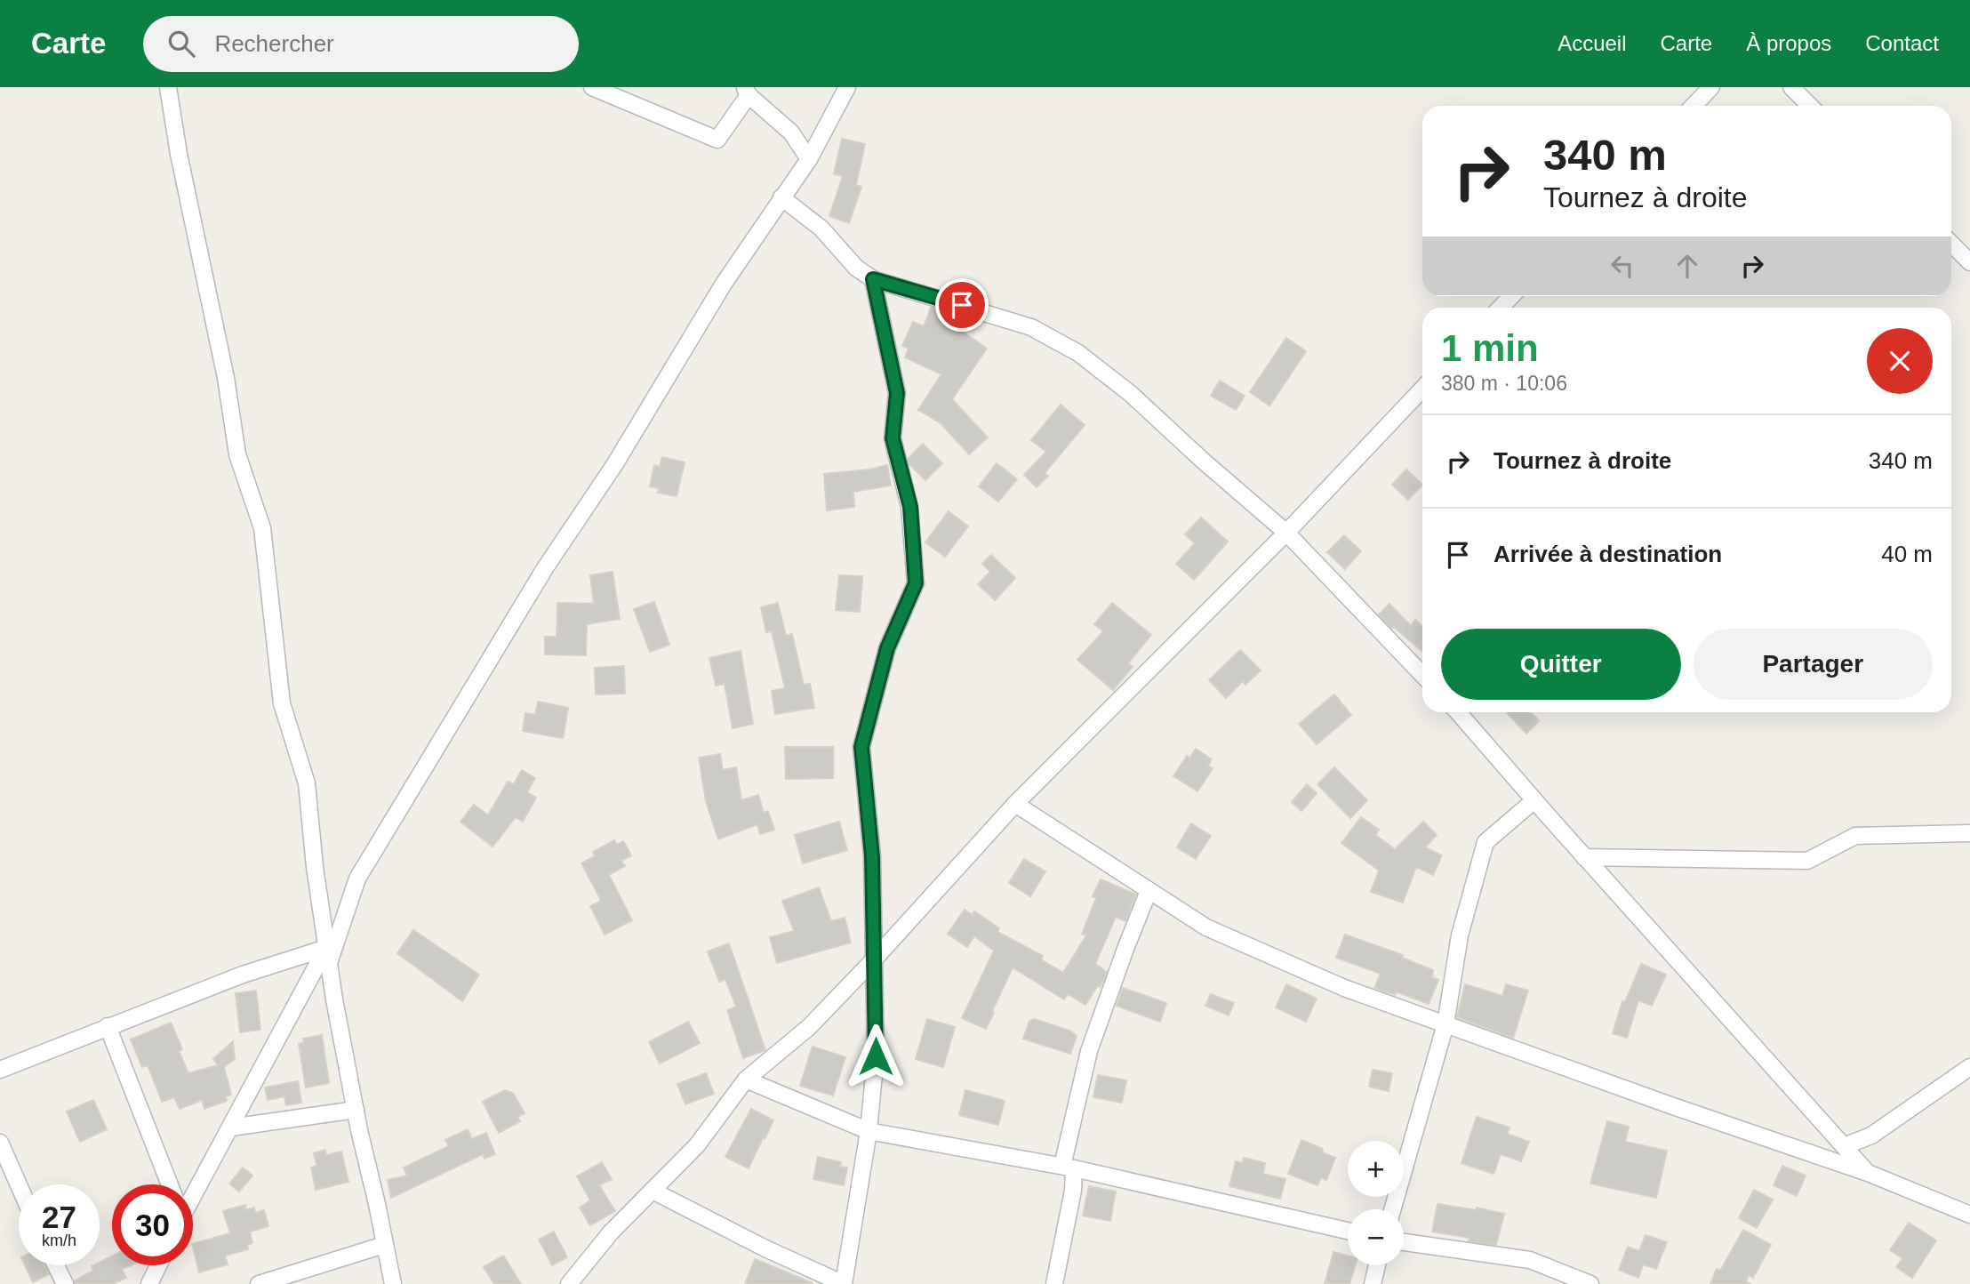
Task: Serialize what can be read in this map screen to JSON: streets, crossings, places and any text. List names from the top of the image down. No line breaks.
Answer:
{"page":{"header":"Carte","search":"Rechercher","nav":["Accueil","Carte","À propos","Contact"],"turn":["340 m","Tournez à droite"],"heading":["1 min","380 m · 10:06"],"list":[{"name":"Tournez à droite","value":"340 m"},{"name":"Arrivée à destination","value":"40 m"}],"buttons":["Quitter","Partager"],"map_buttons":["+","−"],"speed":"27 km/h","limit":"30"}}
